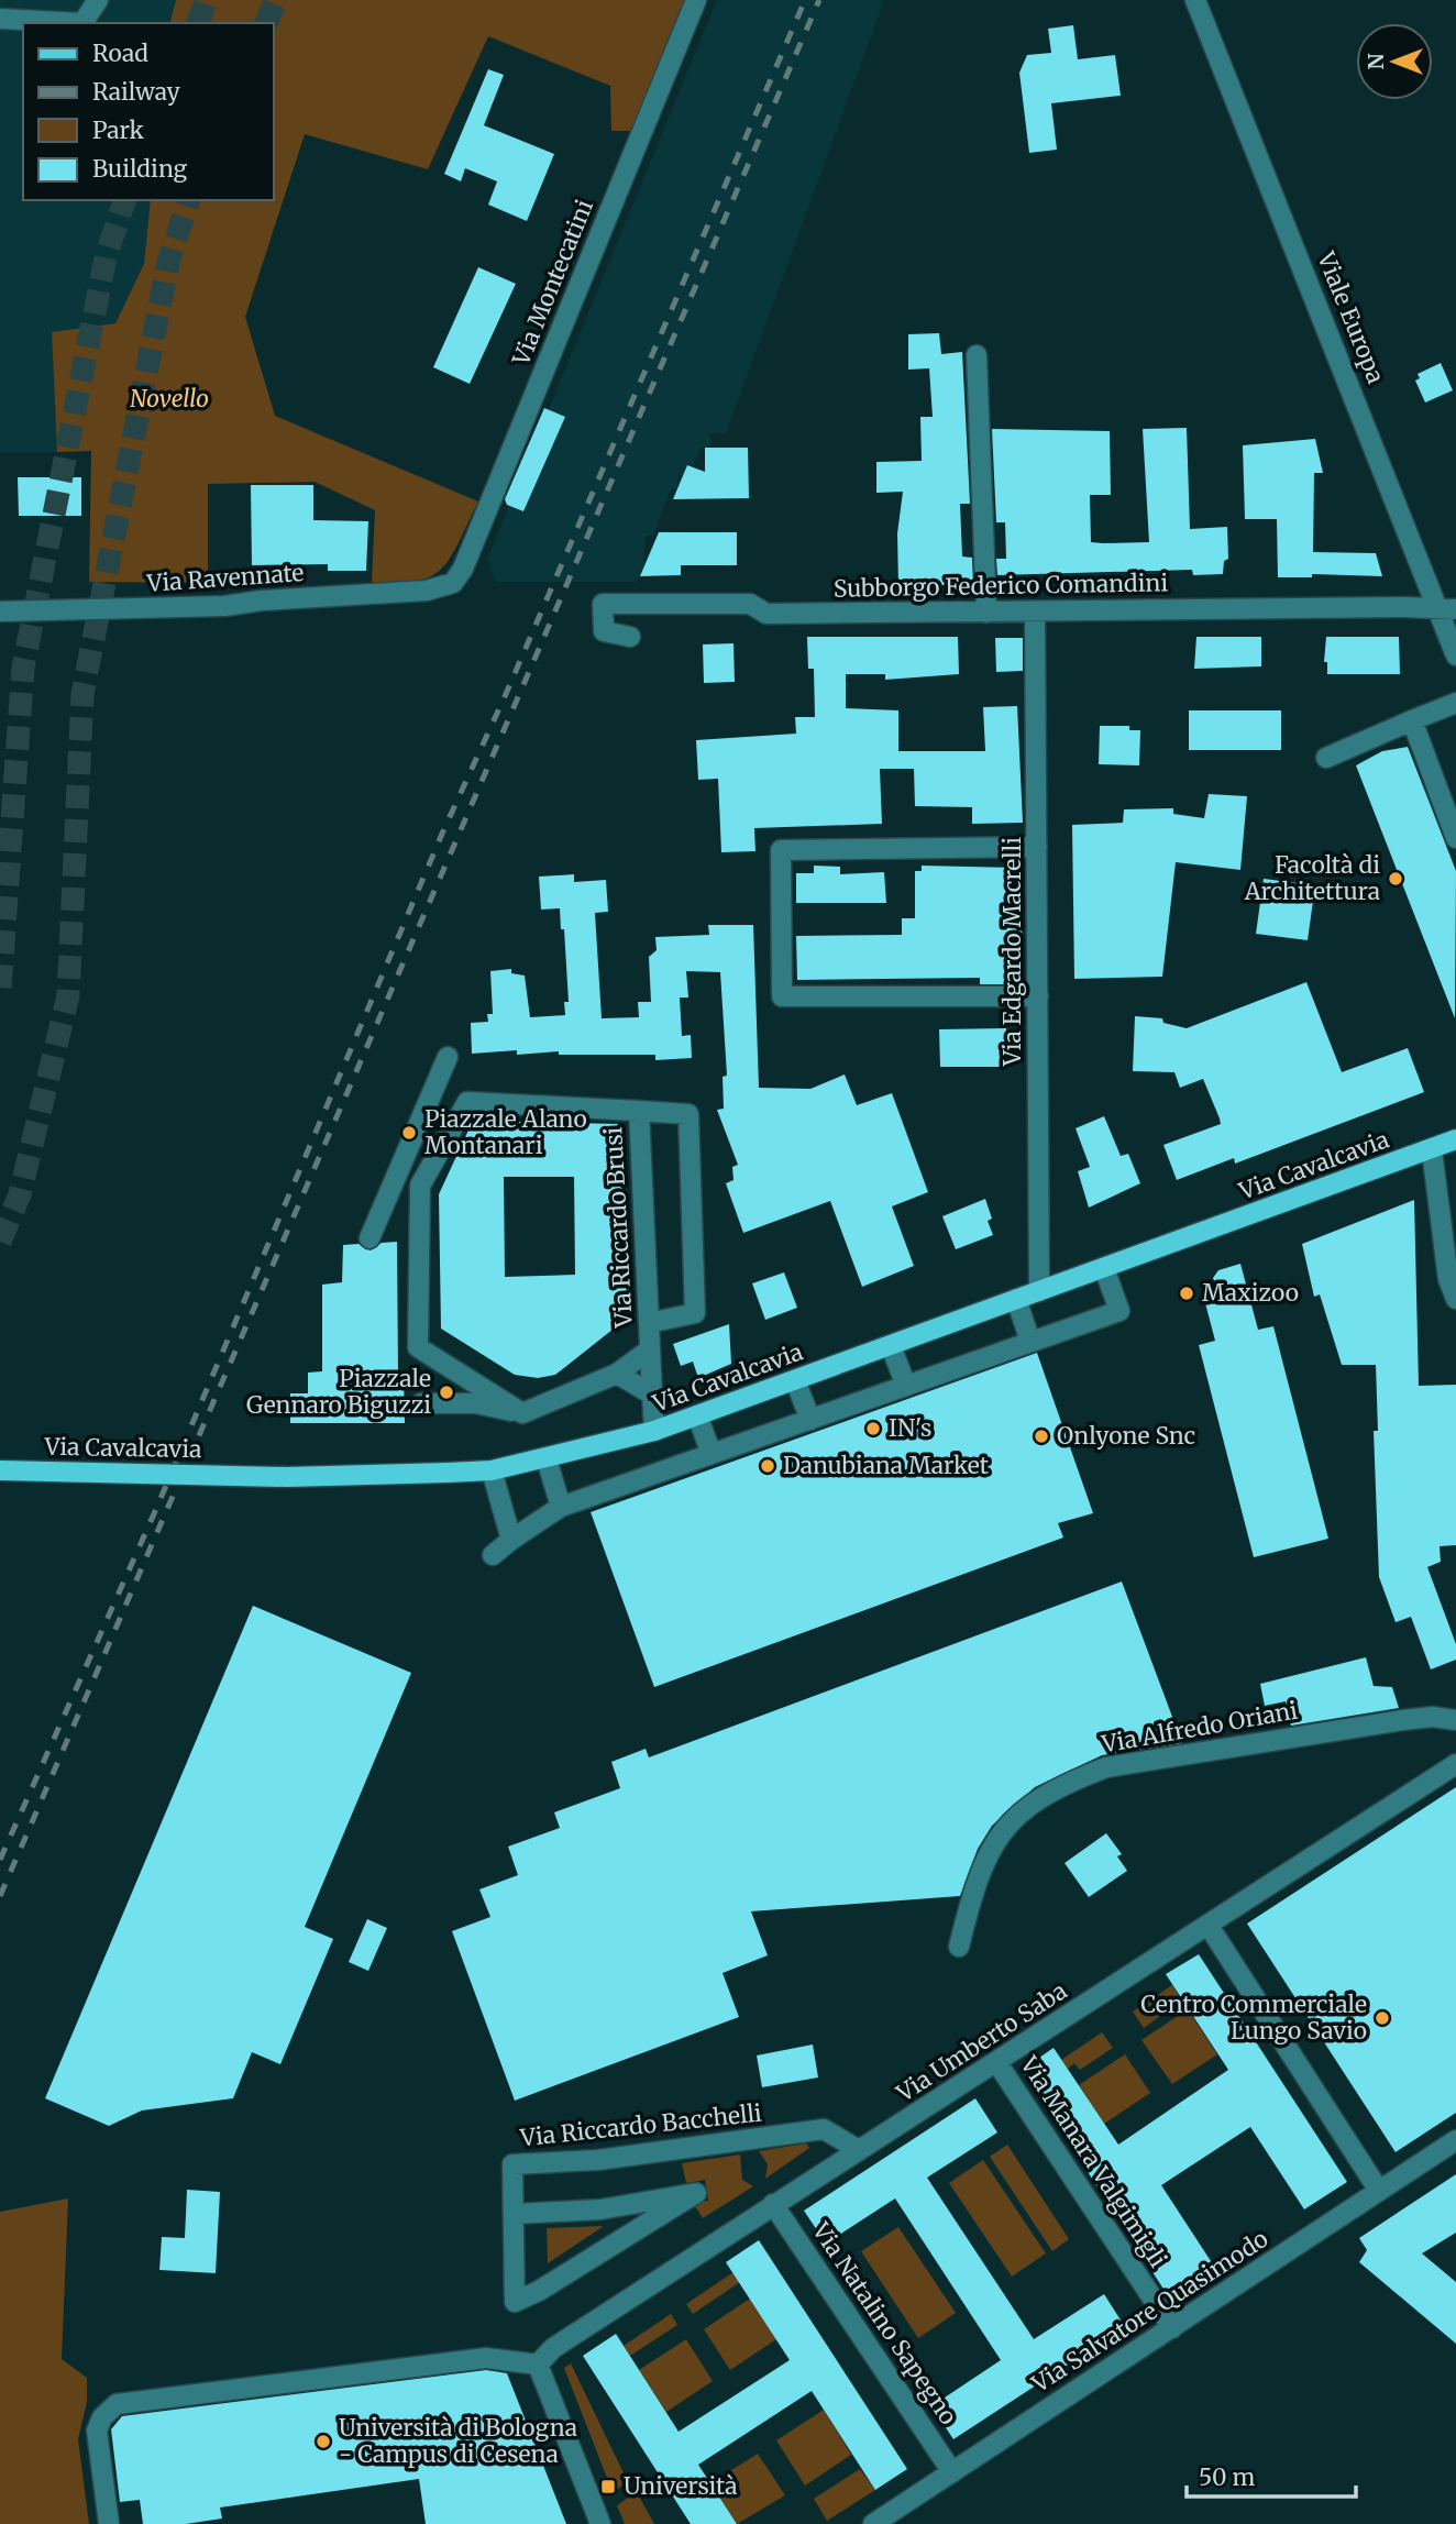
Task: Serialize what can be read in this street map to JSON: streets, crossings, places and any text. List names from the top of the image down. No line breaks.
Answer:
{"streets":{"main road":["Via Cavalcavia"],"street":["Via Montecatini","Viale Europa","Via Ravennate","Subborgo Federico Comandini","Via Edgardo Macrelli","Via Riccardo Brusi","Via Alfredo Oriani","Via Umberto Saba","Via Riccardo Bacchelli","Via Manara Valgimigli","Via Salvatore Quasimodo","Via Natalino Sapegno"]},"crossings":[["Via Montecatini","Via Ravennate"],["Viale Europa","Subborgo Federico Comandini"],["Subborgo Federico Comandini","Via Edgardo Macrelli"],["Via Edgardo Macrelli","Via Cavalcavia"],["Via Cavalcavia","Via Riccardo Brusi"],["Via Umberto Saba","Via Riccardo Bacchelli"],["Via Umberto Saba","Via Manara Valgimigli"],["Via Umberto Saba","Via Natalino Sapegno"],["Via Manara Valgimigli","Via Salvatore Quasimodo"],["Via Salvatore Quasimodo","Via Natalino Sapegno"]],"parks":["Novello"],"places":{"other":["Facoltà di Architettura","Piazzale Alano Montanari","Maxizoo","Piazzale Gennaro Biguzzi","IN's","Onlyone Snc","Danubiana Market","Centro Commerciale Lungo Savio","Università di Bologna - Campus di Cesena"],"transit":["Università"]},"legend":["Road","Railway","Park","Building"],"scale_bar":"50 m","north":"left"}
